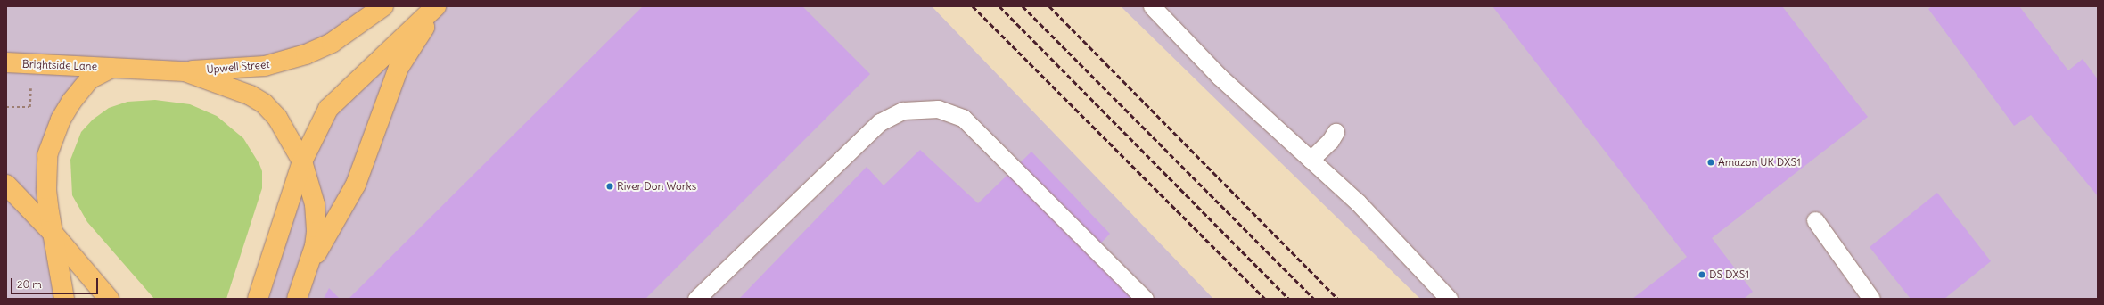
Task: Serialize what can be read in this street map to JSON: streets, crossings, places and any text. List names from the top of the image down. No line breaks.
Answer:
{"streets":{"main road":["Brightside Lane","Upwell Street"]},"crossings":[["Brightside Lane","Upwell Street"]],"places":["Amazon UK DXS1","River Don Works","DS DXS1"],"scale_bar":"20 m"}
